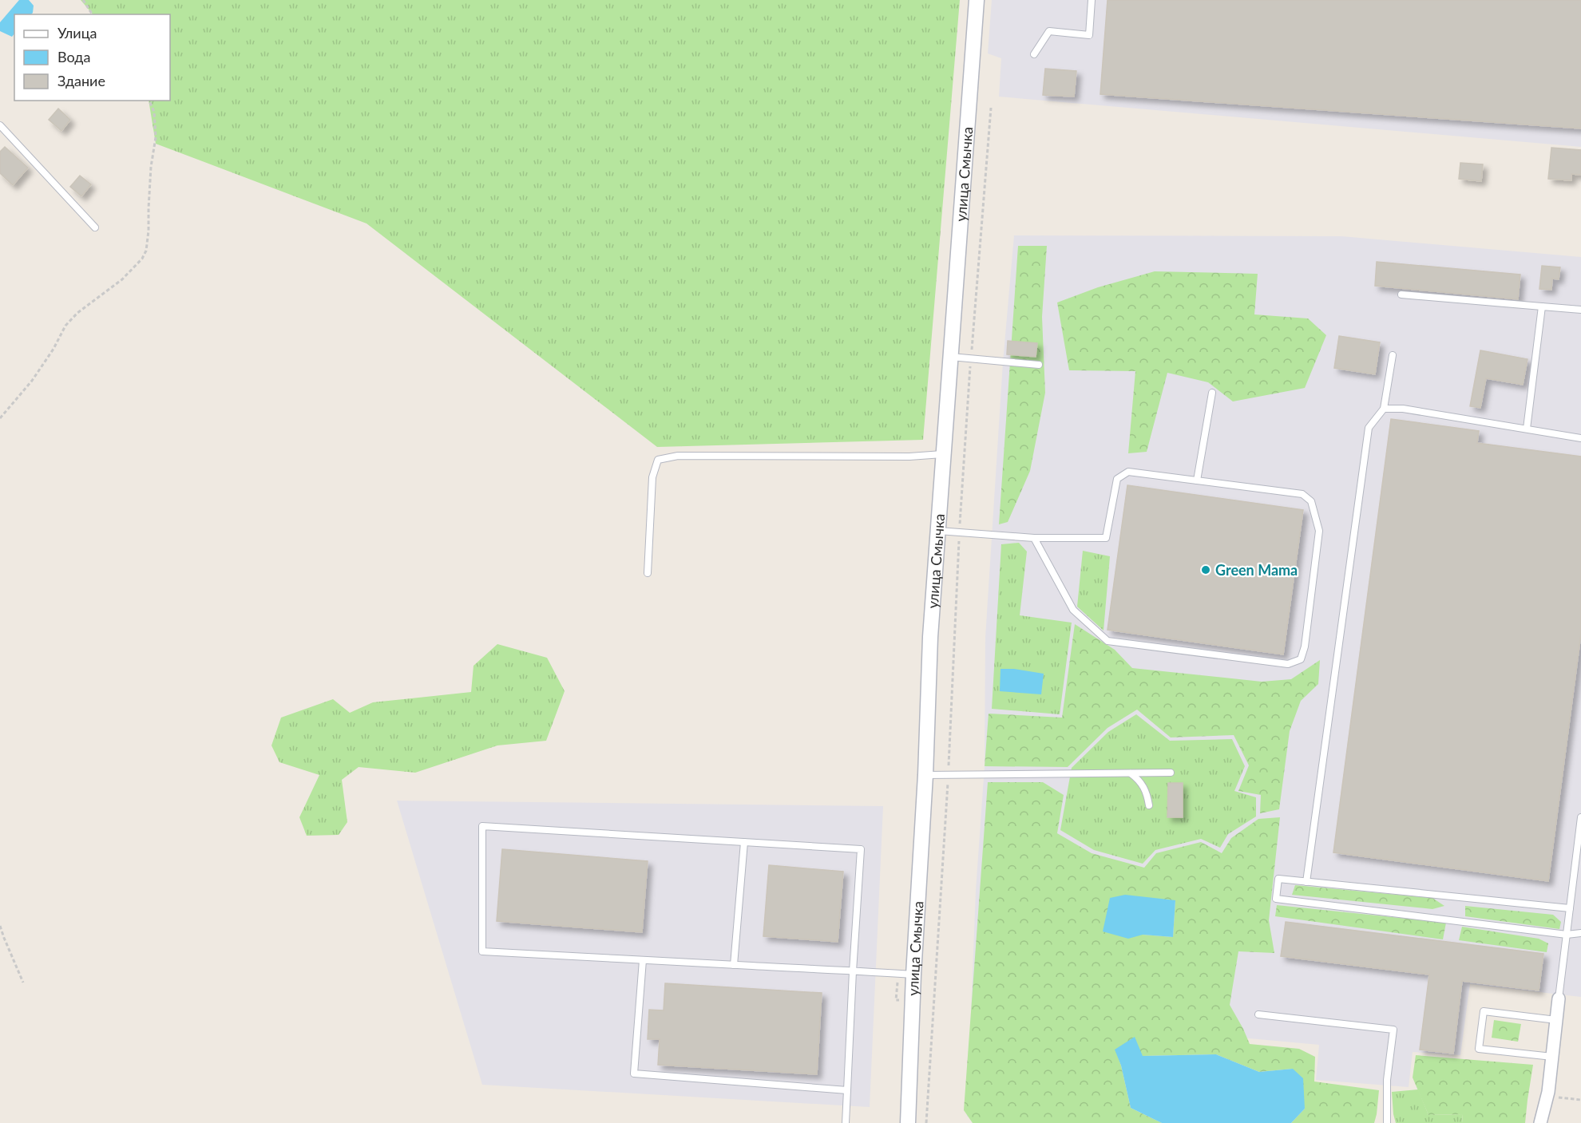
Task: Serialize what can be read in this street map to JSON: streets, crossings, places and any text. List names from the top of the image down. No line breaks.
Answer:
{"streets":{"street":["улица Смычка"]},"places":["Green Mama"],"legend":["Улица","Вода","Здание"]}
